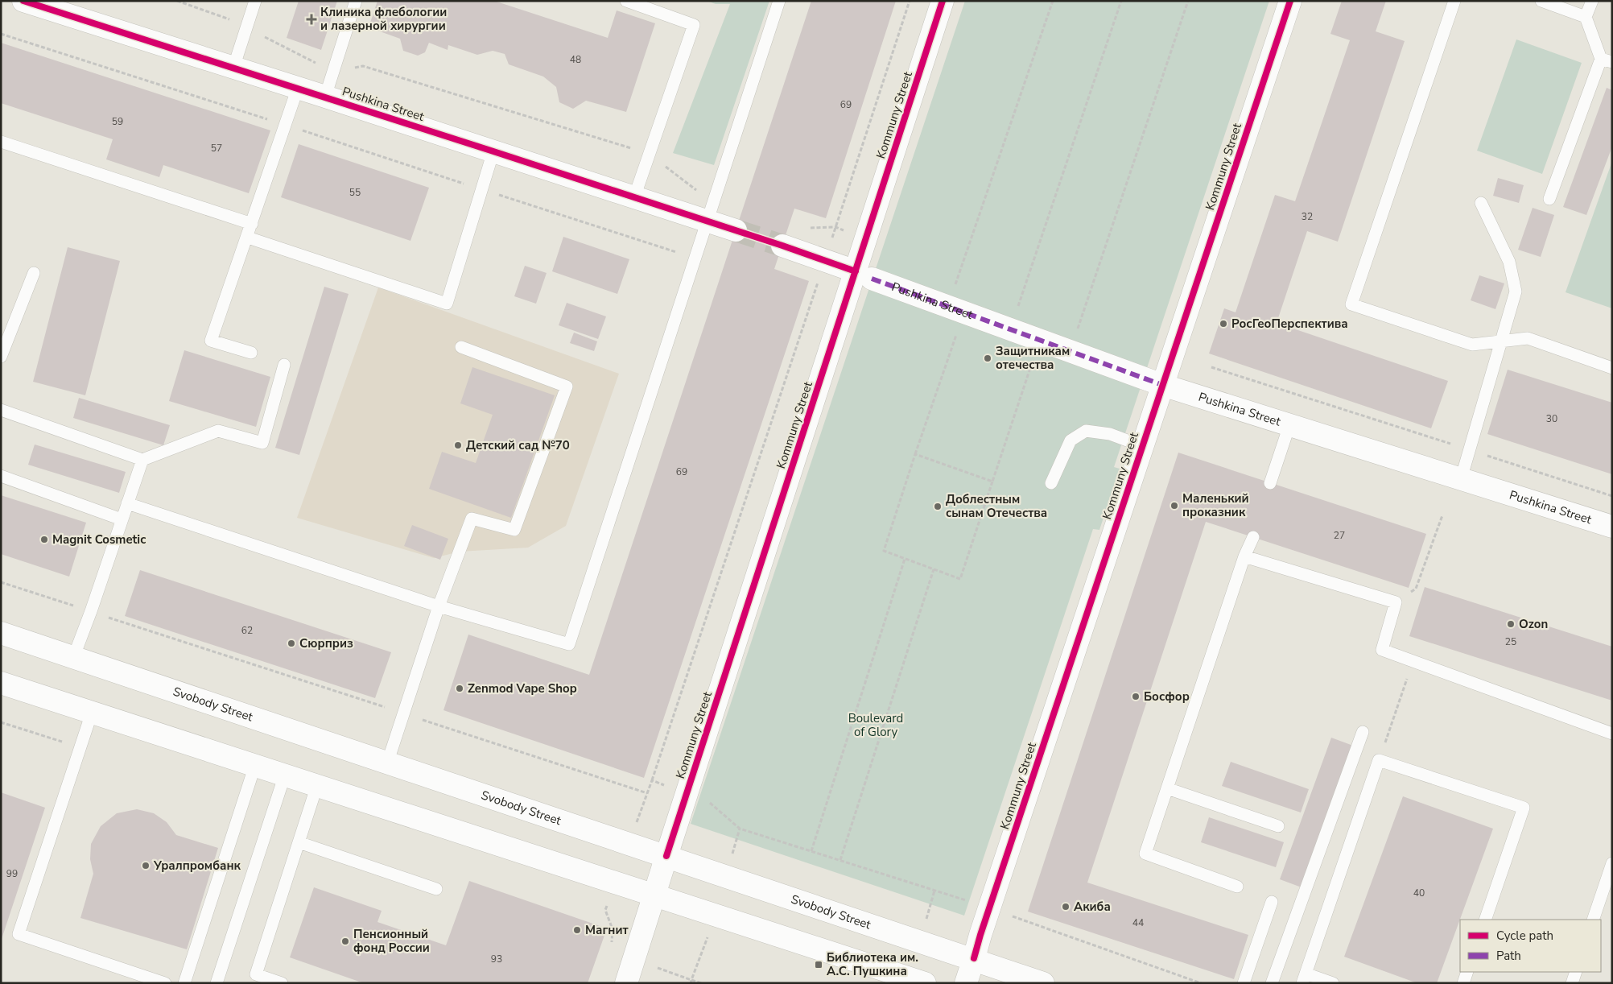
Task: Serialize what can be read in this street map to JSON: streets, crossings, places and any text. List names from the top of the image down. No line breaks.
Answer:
{"streets":{"street":["Pushkina Street","Kommuny Street","Svobody Street"]},"crossings":[["Pushkina Street","Kommuny Street"],["Kommuny Street","Svobody Street"]],"parks":["Boulevard of Glory"],"places":{"health":["Клиника флебологии и лазерной хирургии"],"other":["РосГеоПерспектива","Защитникам отечества","Детский сад №70","Маленький проказник","Доблестным сынам Отечества","Magnit Cosmetic","Ozon","Сюрприз","Zenmod Vape Shop","Босфор","Уралпромбанк","Акиба","Магнит","Пенсионный фонд России"],"transit":["Библиотека им. А.С. Пушкина"]},"house_numbers":["48","69","59","57","55","32","30","69","27","62","25","99","40","44","93"],"legend":["Cycle path","Path"]}
